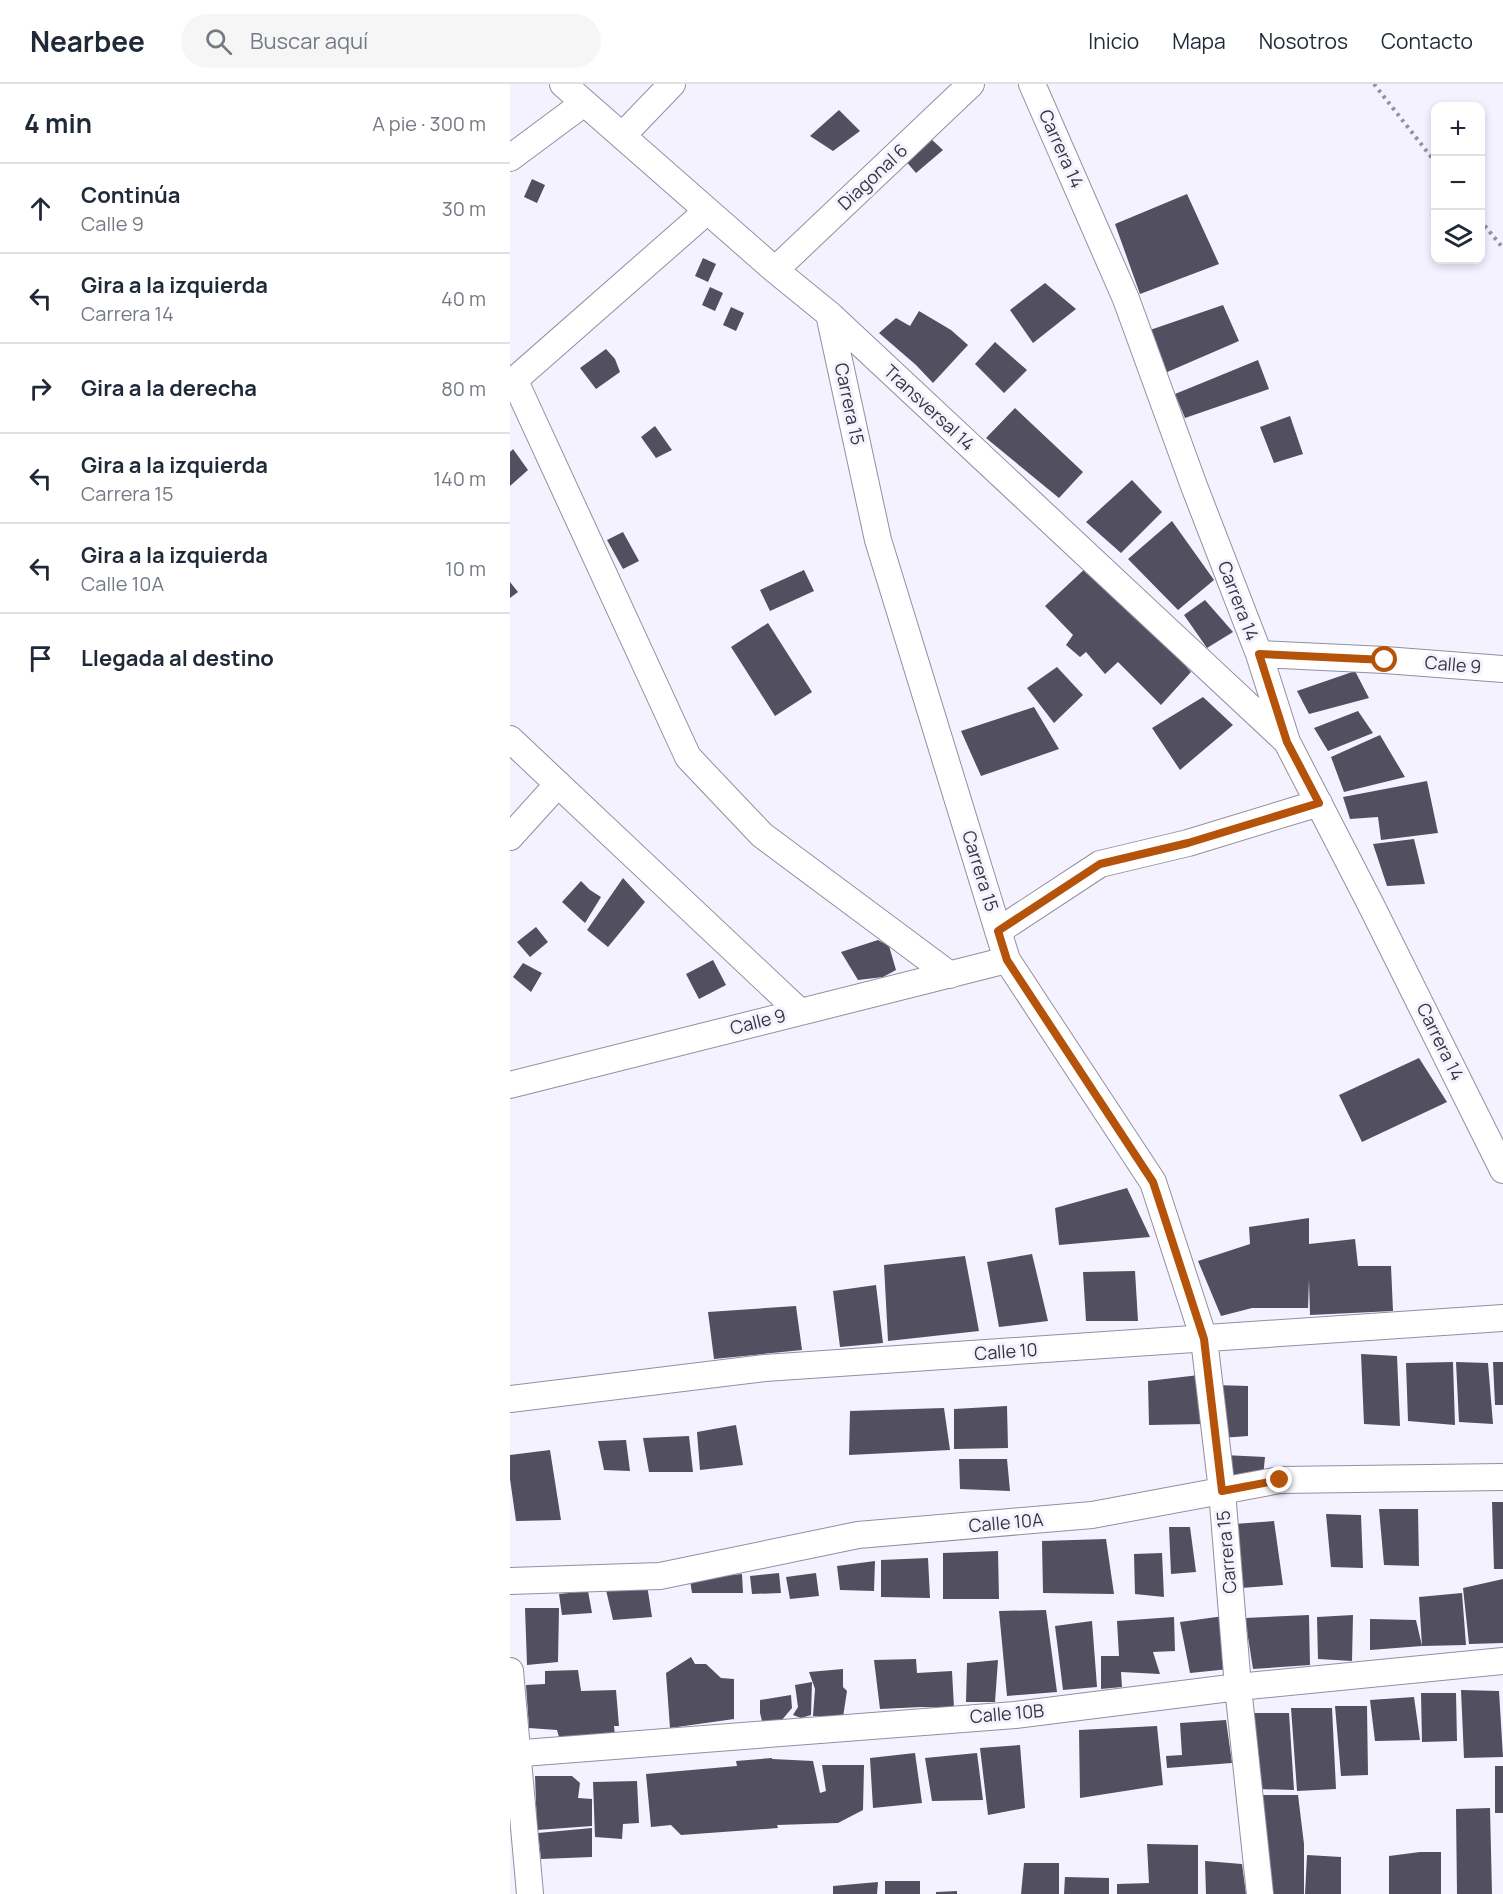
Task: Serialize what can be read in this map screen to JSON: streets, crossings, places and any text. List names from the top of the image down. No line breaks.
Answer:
{"streets":{"street":["Carrera 14","Diagonal 6","Carrera 15","Transversal 14","Calle 9","Calle 10","Calle 10A","Calle 10B"]},"crossings":[["Carrera 14","Transversal 14"],["Carrera 14","Calle 9"],["Diagonal 6","Transversal 14"],["Carrera 15","Transversal 14"],["Carrera 15","Calle 9"],["Carrera 15","Calle 10"],["Carrera 15","Calle 10A"],["Carrera 15","Calle 10B"]],"page":{"header":"Nearbee","search":"Buscar aquí","nav":["Inicio","Mapa","Nosotros","Contacto"],"heading":["4 min","A pie · 300 m"],"map_buttons":["+","−"],"list":[["Continúa","Calle 9","30 m"],["Gira a la izquierda","Carrera 14","40 m"],["Gira a la derecha","80 m"],["Gira a la izquierda","Carrera 15","140 m"],["Gira a la izquierda","Calle 10A","10 m"],"Llegada al destino"]}}
